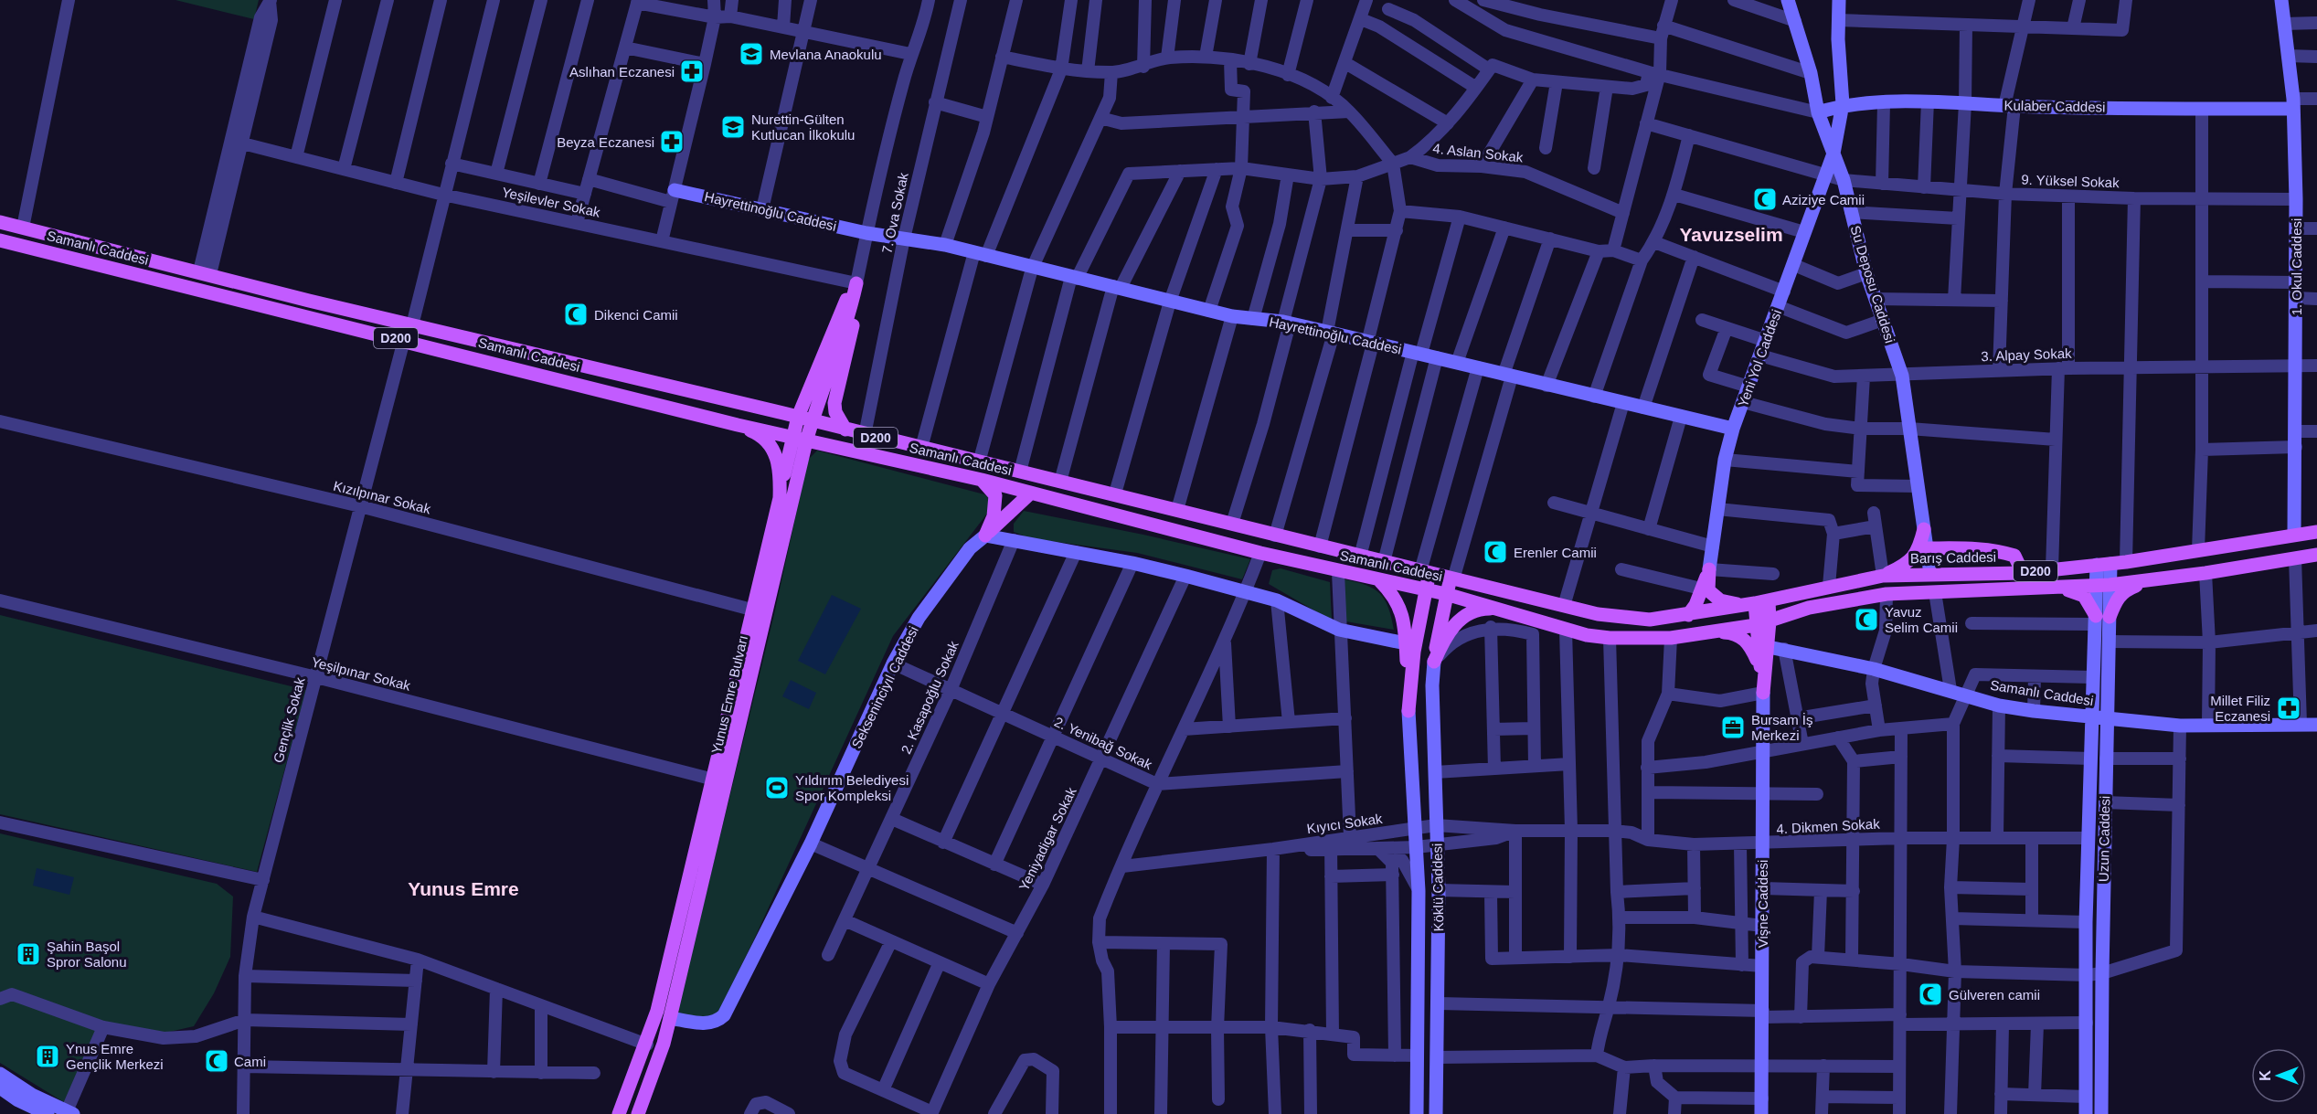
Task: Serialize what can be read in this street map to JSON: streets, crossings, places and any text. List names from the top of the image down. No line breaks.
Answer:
{"streets":{"main road":["Kulaber Caddesi","Hayrettinoğlu Caddesi","Samanlı Caddesi","1. Okul Caddesi","Su Deposu Caddesi","D200","Yeni Yol Caddesi","Barış Caddesi","Sekseninciyıl Caddesi","Yunus Emre Bulvarı","Uzun Caddesi","Köklü Caddesi","Vişne Caddesi"],"street":["4. Aslan Sokak","9. Yüksel Sokak","Yeşilevler Sokak","7. Ova Sokak","3. Alpay Sokak","Kızılpınar Sokak","Yeşilpınar Sokak","2. Kasapoğlu Sokak","Gençlik Sokak","2. Yenibağ Sokak","Kıyıcı Sokak","4. Dikmen Sokak","Yeniyadigar Sokak"]},"crossings":[["Kulaber Caddesi","1. Okul Caddesi"],["Kulaber Caddesi","Su Deposu Caddesi"],["Kulaber Caddesi","Yeni Yol Caddesi"],["9. Yüksel Sokak","1. Okul Caddesi"],["9. Yüksel Sokak","Su Deposu Caddesi"],["9. Yüksel Sokak","Yeni Yol Caddesi"],["Yeşilevler Sokak","Yunus Emre Bulvarı"],["Hayrettinoğlu Caddesi","7. Ova Sokak"],["Hayrettinoğlu Caddesi","Yeni Yol Caddesi"],["7. Ova Sokak","Samanlı Caddesi"],["Samanlı Caddesi","D200"],["Samanlı Caddesi","Barış Caddesi"],["Samanlı Caddesi","Yunus Emre Bulvarı"],["Samanlı Caddesi","Gençlik Sokak"],["Samanlı Caddesi","Uzun Caddesi"],["1. Okul Caddesi","3. Alpay Sokak"],["1. Okul Caddesi","Barış Caddesi"],["Su Deposu Caddesi","3. Alpay Sokak"],["Su Deposu Caddesi","Yeni Yol Caddesi"],["Su Deposu Caddesi","Barış Caddesi"],["D200","Uzun Caddesi"],["3. Alpay Sokak","Yeni Yol Caddesi"],["Kızılpınar Sokak","Yunus Emre Bulvarı"],["Kızılpınar Sokak","Gençlik Sokak"],["Barış Caddesi","Uzun Caddesi"],["Yeşilpınar Sokak","Yunus Emre Bulvarı"],["Yeşilpınar Sokak","Gençlik Sokak"],["Sekseninciyıl Caddesi","Yunus Emre Bulvarı"],["Sekseninciyıl Caddesi","2. Yenibağ Sokak"],["2. Kasapoğlu Sokak","2. Yenibağ Sokak"],["2. Yenibağ Sokak","Yeniyadigar Sokak"],["Kıyıcı Sokak","4. Dikmen Sokak"],["Kıyıcı Sokak","Köklü Caddesi"],["4. Dikmen Sokak","Uzun Caddesi"],["4. Dikmen Sokak","Vişne Caddesi"]],"districts":["Yavuzselim","Yunus Emre"],"places":{"school or university":["Mevlana Anaokulu","Nurettin-Gülten Kutlucan İlkokulu"],"pharmacy":["Aslıhan Eczanesi","Beyza Eczanesi","Millet Filiz Eczanesi"],"mosque":["Aziziye Camii","Dikenci Camii","Erenler Camii","Yavuz Selim Camii","Gülveren camii","Cami"],"office":["Bursam İş Merkezi"],"sports":["Yıldırım Belediyesi Spor Kompleksi"],"building":["Şahin Başol Spror Salonu","Ynus Emre Gençlik Merkezi"]},"north":"left"}
